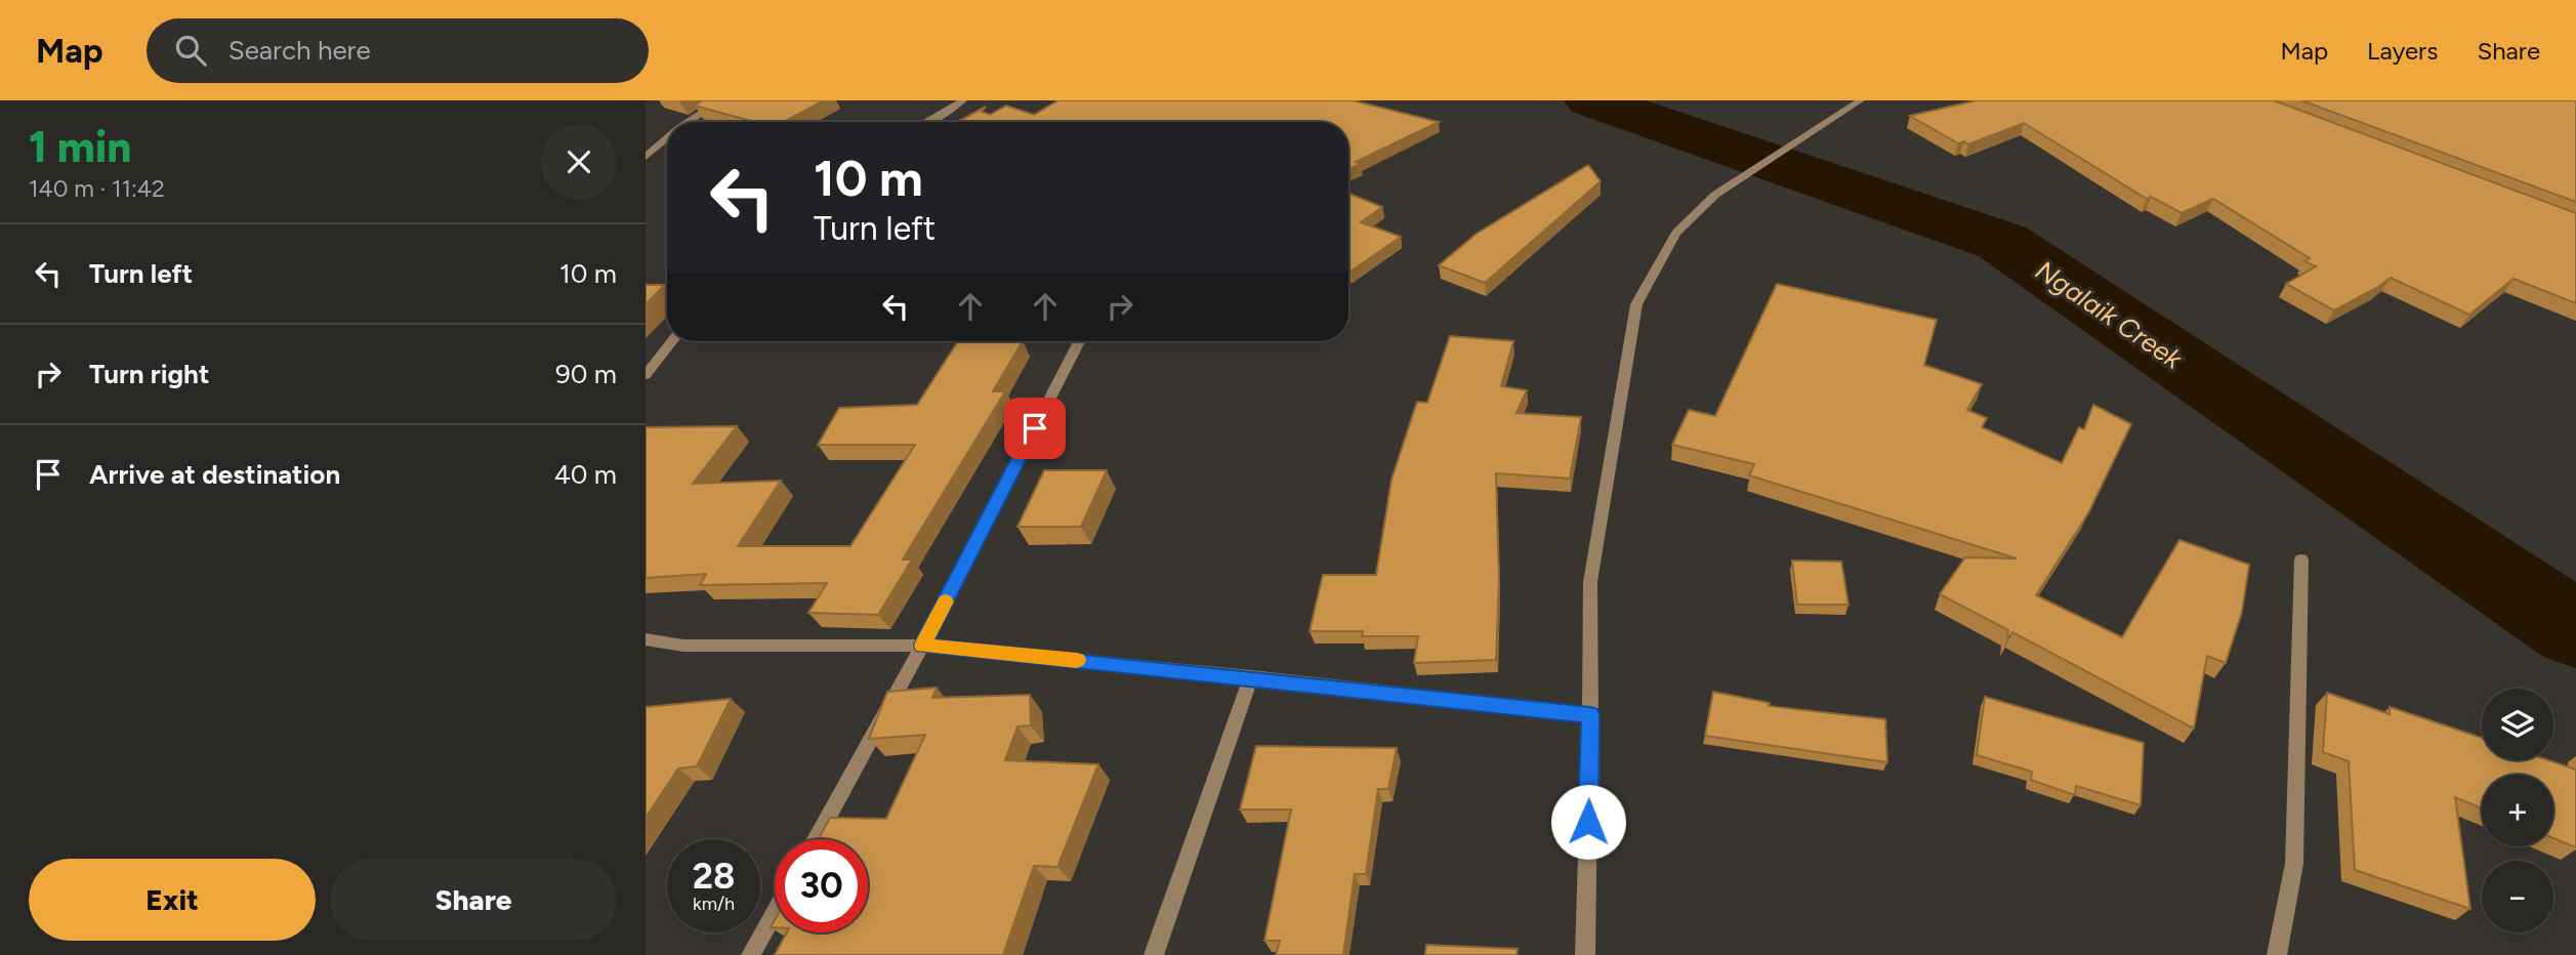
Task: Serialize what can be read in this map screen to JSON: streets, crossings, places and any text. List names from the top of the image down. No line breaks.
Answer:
{"water":["Ngalaik Creek"],"page":{"header":"Map","search":"Search here","nav":["Map","Layers","Share"],"heading":["1 min","140 m · 11:42"],"turn":["10 m","Turn left"],"list":[{"name":"Turn left","value":"10 m"},{"name":"Turn right","value":"90 m"},{"name":"Arrive at destination","value":"40 m"}],"map_buttons":["+","−"],"speed":"28 km/h","limit":"30","buttons":["Exit","Share"]}}
